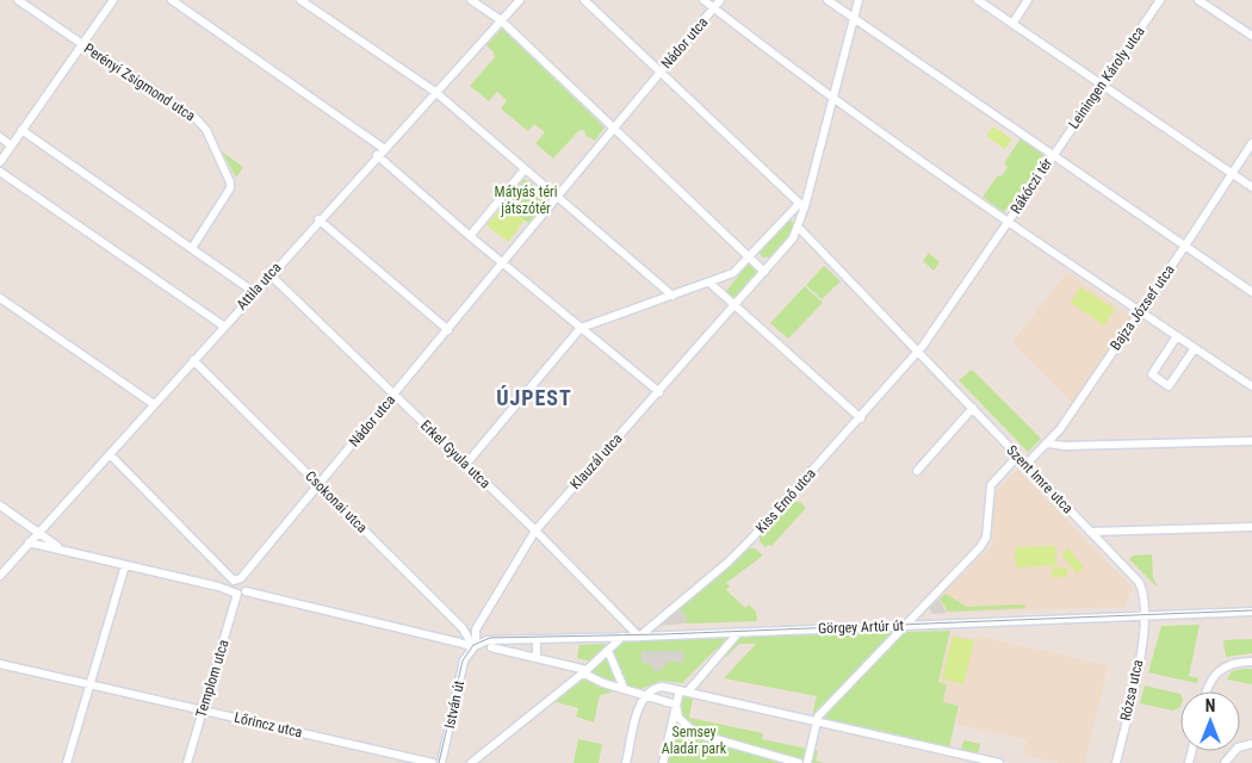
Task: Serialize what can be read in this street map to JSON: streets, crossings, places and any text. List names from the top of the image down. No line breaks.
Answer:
{"streets":{"street":["Nádor utca","Leiningen Károly utca","Perényi Zsigmond utca","Rákóczi tér","Attila utca","Bajza József utca","Erkel Gyula utca","Klauzál utca","Szent Imre utca","Kiss Ernő utca","Csokonai utca","Görgey Artúr út","Templom utca","Rózsa utca","István út","Lőrincz utca"]},"crossings":[["Nádor utca","Rákóczi tér"],["Nádor utca","Erkel Gyula utca"],["Nádor utca","Csokonai utca"],["Leiningen Károly utca","Rákóczi tér"],["Rákóczi tér","Klauzál utca"],["Attila utca","Erkel Gyula utca"],["Attila utca","Csokonai utca"],["Bajza József utca","Szent Imre utca"],["Erkel Gyula utca","Klauzál utca"],["Erkel Gyula utca","Kiss Ernő utca"],["Erkel Gyula utca","Görgey Artúr út"],["Klauzál utca","Szent Imre utca"],["Szent Imre utca","Kiss Ernő utca"],["Szent Imre utca","Görgey Artúr út"],["Szent Imre utca","Rózsa utca"],["Kiss Ernő utca","Görgey Artúr út"],["Csokonai utca","Görgey Artúr út"],["Csokonai utca","István út"],["Görgey Artúr út","Rózsa utca"],["Görgey Artúr út","István út"],["Templom utca","Lőrincz utca"]],"districts":["ÚJPEST"],"parks":["Mátyás téri játszótér","Semsey Aladár park"],"north":"top"}
